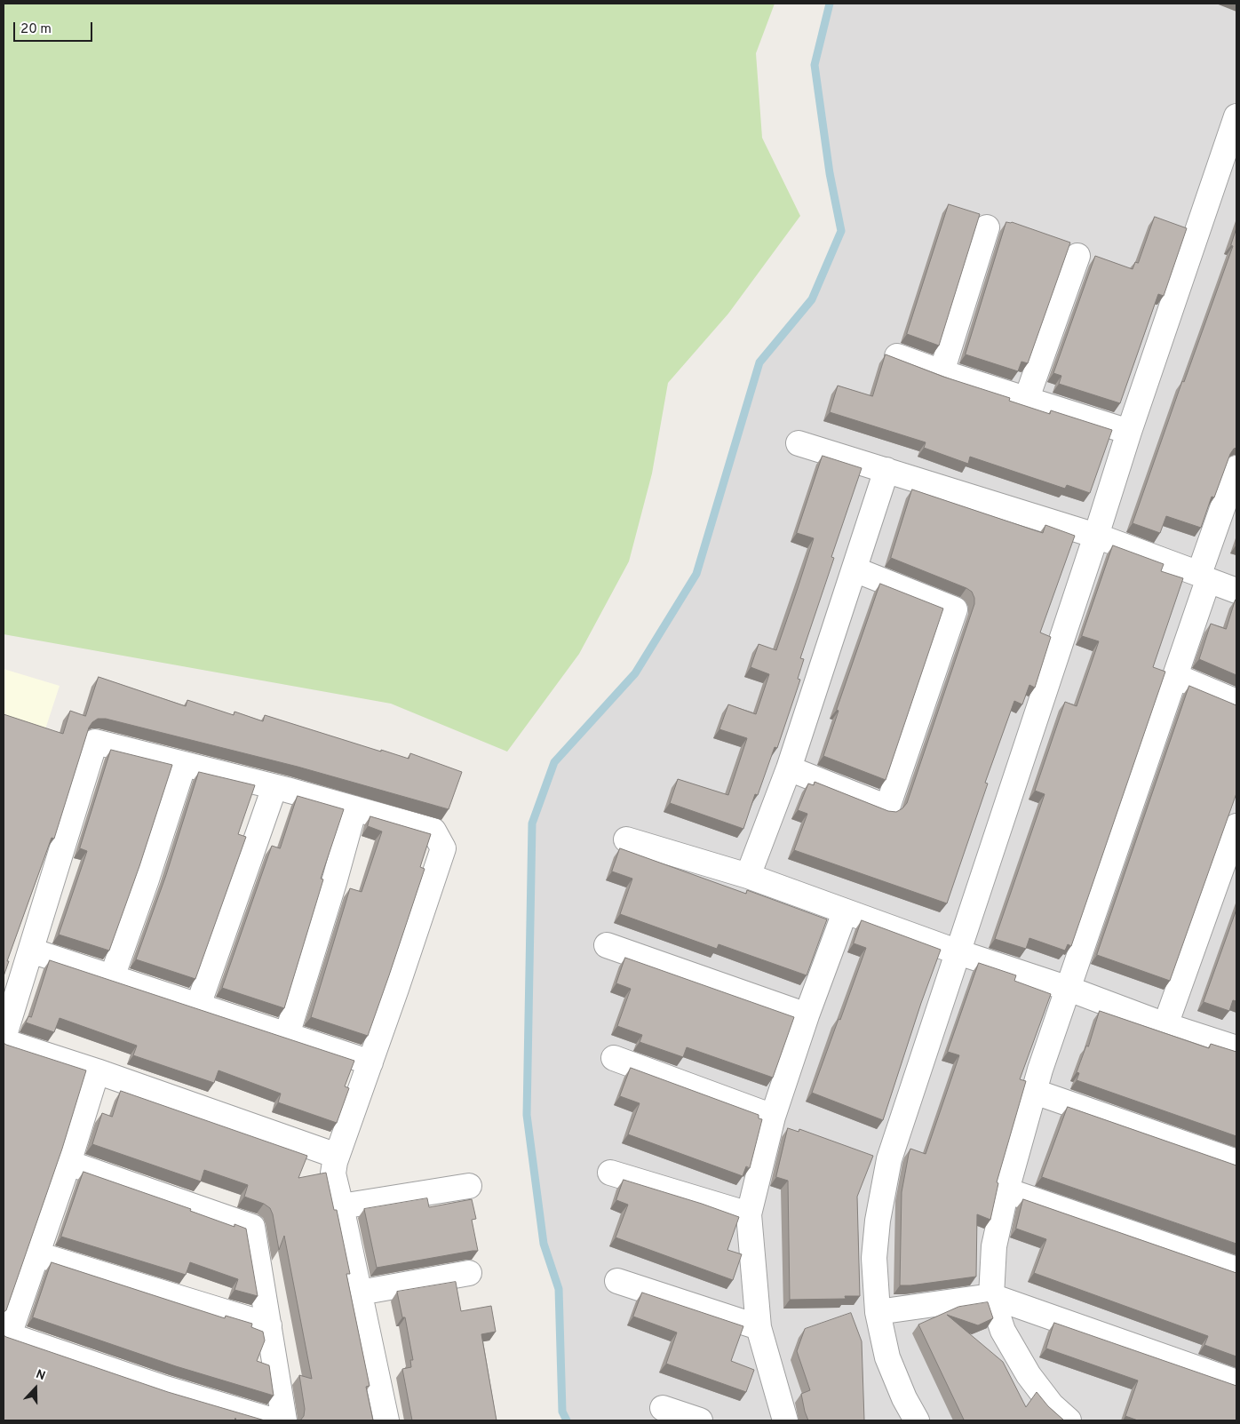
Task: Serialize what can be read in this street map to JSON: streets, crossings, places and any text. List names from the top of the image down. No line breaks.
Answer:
{"scale_bar":"20 m","north":"top"}
